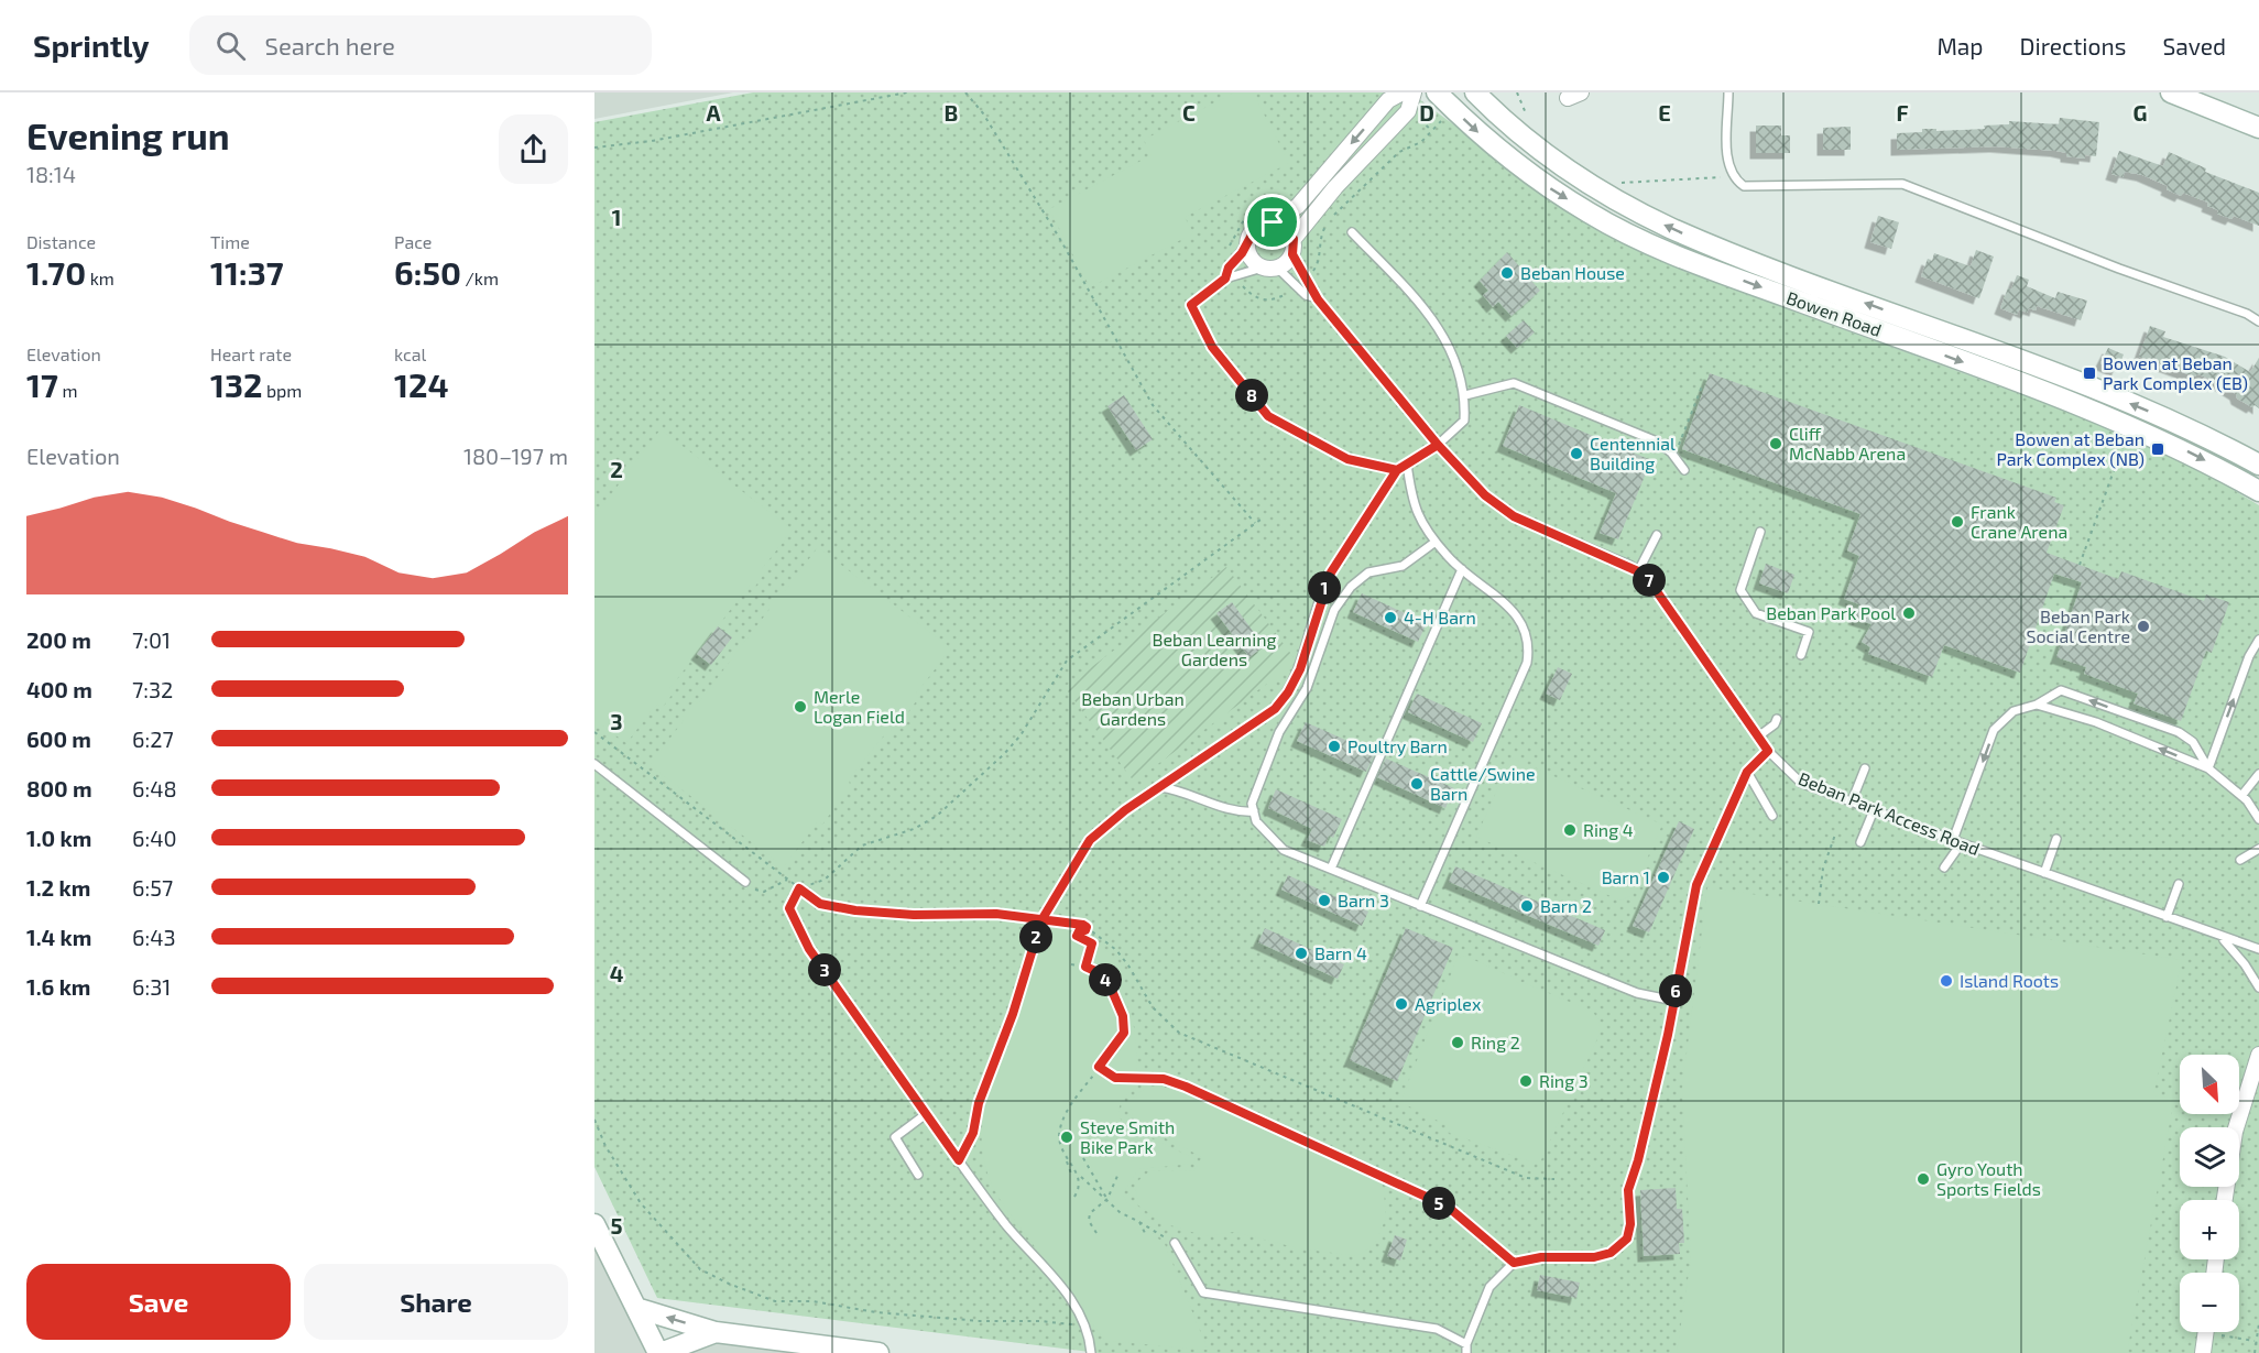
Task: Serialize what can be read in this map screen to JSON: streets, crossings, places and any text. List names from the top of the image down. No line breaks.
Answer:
{"streets":{"main road":["Bowen Road"],"lane":["Beban Park Access Road"]},"parks":["Beban Learning Gardens","Beban Urban Gardens"],"places":{"other":["Beban House","Cliff McNabb Arena","Centennial Building","Frank Crane Arena","Beban Park Pool","4-H Barn","Beban Park Social Centre","Merle Logan Field","Poultry Barn","Cattle/Swine Barn","Ring 4","Barn 1","Barn 3","Barn 2","Barn 4","Island Roots","Agriplex","Ring 2","Ring 3","Steve Smith Bike Park","Gyro Youth Sports Fields"],"transit":["Bowen at Beban Park Complex (EB)","Bowen at Beban Park Complex (NB)"]},"north":"bottom right","page":{"header":"Sprintly","search":"Search here","nav":["Map","Directions","Saved"],"heading":["Evening run","18:14"],"stats":[["Distance","1.70 km"],["Time","11:37"],["Pace","6:50 /km"],["Elevation","17 m"],["Heart rate","132 bpm"],["kcal","124"]],"pins":["8","7","1","2","3","4","6","5"],"chart":["Elevation","180–197 m"],"list":[{"name":"200 m","note":"7:01"},{"name":"400 m","note":"7:32"},{"name":"600 m","note":"6:27"},{"name":"800 m","note":"6:48"},{"name":"1.0 km","note":"6:40"},{"name":"1.2 km","note":"6:57"},{"name":"1.4 km","note":"6:43"},{"name":"1.6 km","note":"6:31"}],"map_buttons":["+","−"],"buttons":["Save","Share"]},"grid":{"columns":["A","B","C","D","E","F","G"],"rows":["1","2","3","4","5"]}}
